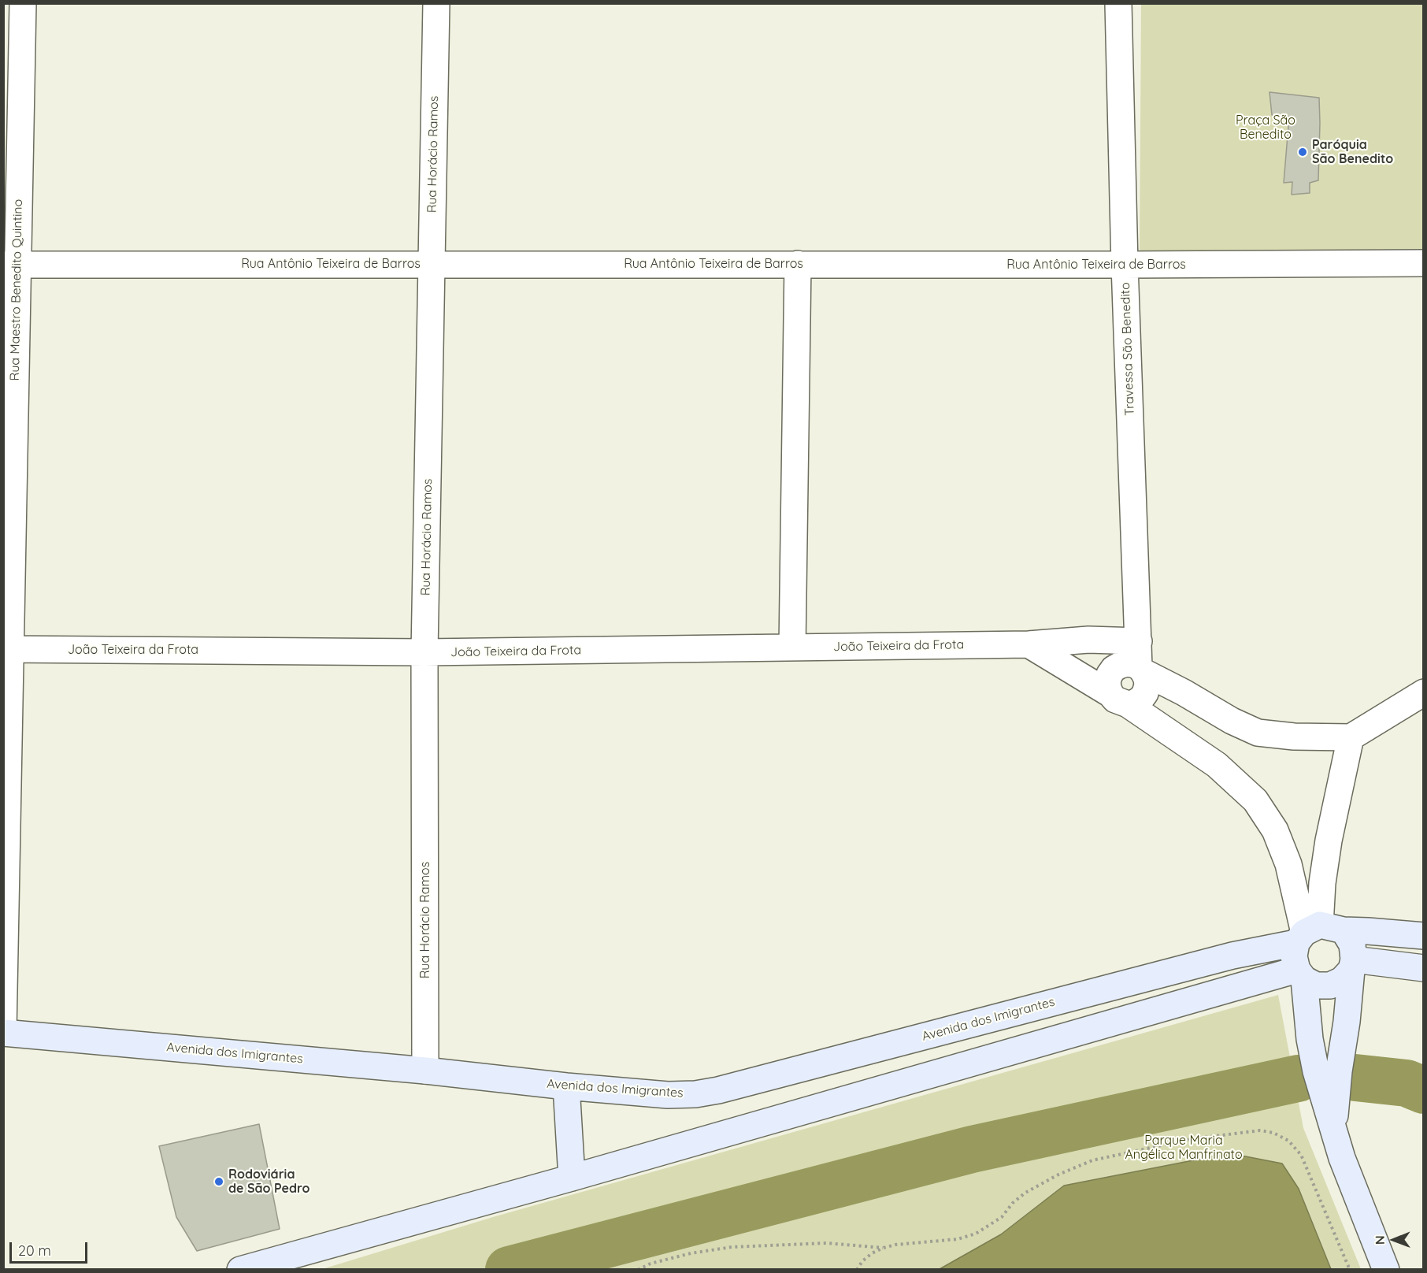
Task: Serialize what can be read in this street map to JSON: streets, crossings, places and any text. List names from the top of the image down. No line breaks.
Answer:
{"streets":{"main road":["Avenida dos Imigrantes"],"street":["Rua Horácio Ramos","Rua Antônio Teixeira de Barros","Rua Maestro Benedito Quintino","Travessa São Benedito","João Teixeira da Frota"]},"crossings":[["Rua Horácio Ramos","Rua Antônio Teixeira de Barros"],["Rua Horácio Ramos","João Teixeira da Frota"],["Rua Horácio Ramos","Avenida dos Imigrantes"],["Rua Antônio Teixeira de Barros","Rua Maestro Benedito Quintino"],["Rua Antônio Teixeira de Barros","Travessa São Benedito"],["Rua Maestro Benedito Quintino","João Teixeira da Frota"],["Rua Maestro Benedito Quintino","Avenida dos Imigrantes"],["Travessa São Benedito","João Teixeira da Frota"]],"parks":["Praça São Benedito","Parque Maria Angélica Manfrinato"],"places":["Paróquia São Benedito","Rodoviária de São Pedro"],"scale_bar":"20 m","north":"left"}
